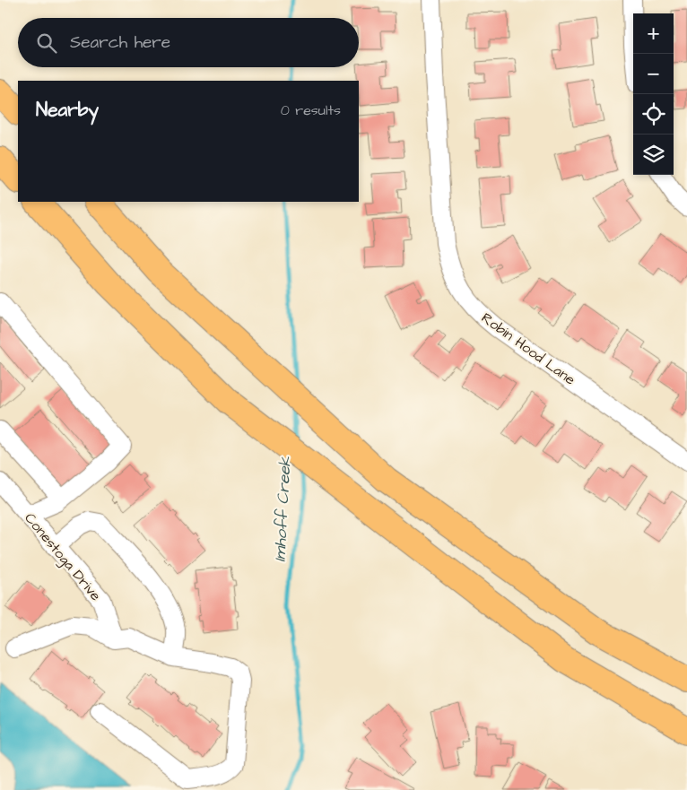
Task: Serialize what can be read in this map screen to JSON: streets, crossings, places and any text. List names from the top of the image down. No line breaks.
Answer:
{"streets":{"street":["Robin Hood Lane","Conestoga Drive"]},"water":["Imhoff Creek"],"page":{"map_buttons":["+","−"],"search":"Search here","heading":["Nearby","0 results"]}}
